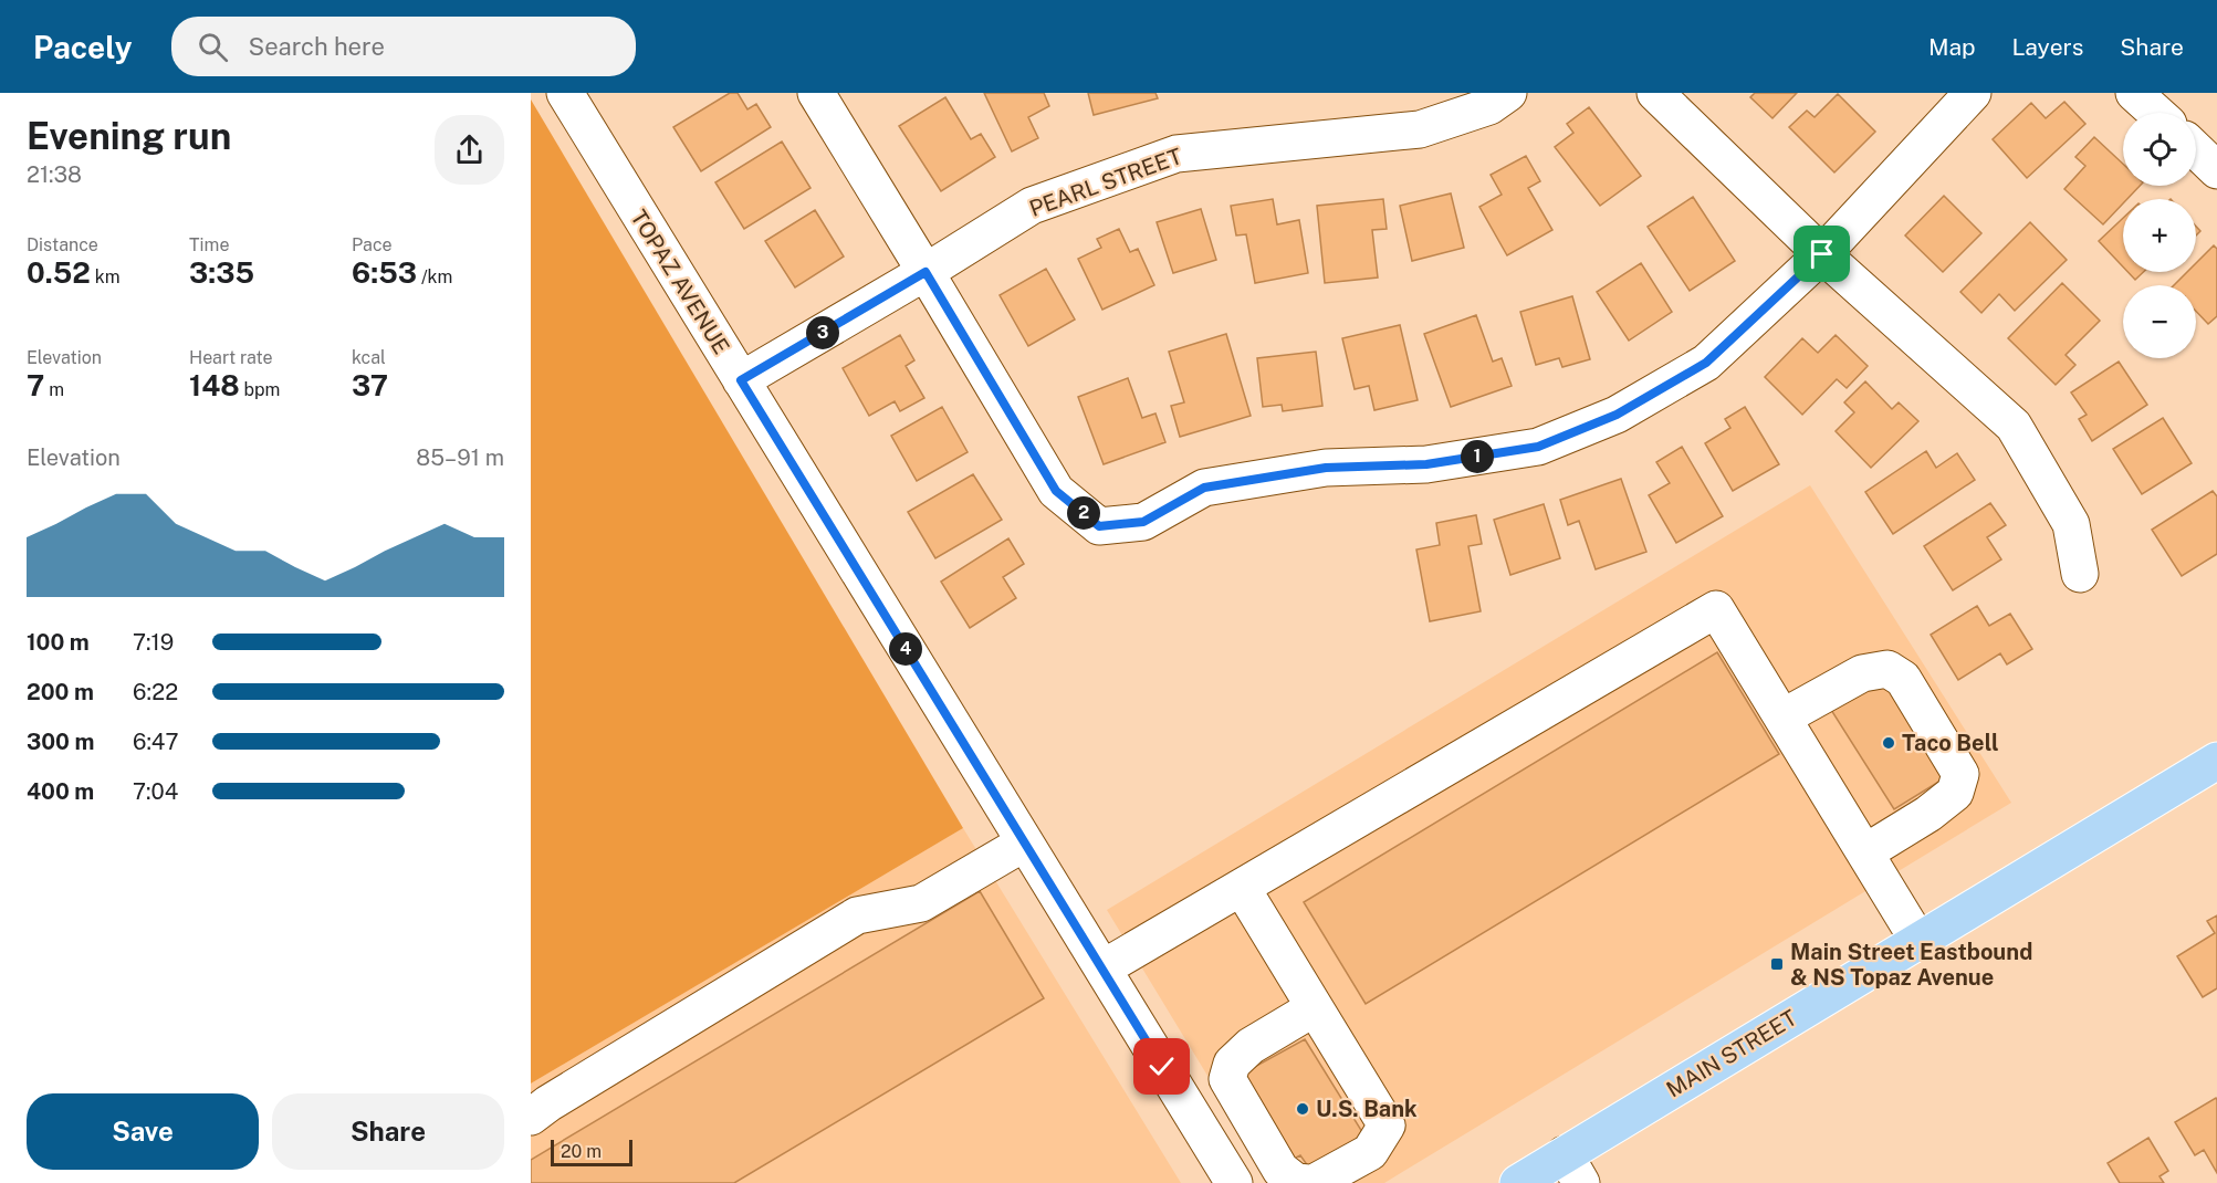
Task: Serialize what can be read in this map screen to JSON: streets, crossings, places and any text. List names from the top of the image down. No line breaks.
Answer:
{"streets":{"main road":["MAIN STREET"],"street":["PEARL STREET","TOPAZ AVENUE"]},"crossings":[["PEARL STREET","TOPAZ AVENUE"]],"places":{"other":["Taco Bell","U.S. Bank"],"transit":["Main Street Eastbound & NS Topaz Avenue"]},"scale_bar":"20 m","page":{"header":"Pacely","search":"Search here","nav":["Map","Layers","Share"],"heading":["Evening run","21:38"],"map_buttons":["+","−"],"stats":[["Distance","0.52 km"],["Time","3:35"],["Pace","6:53 /km"],["Elevation","7 m"],["Heart rate","148 bpm"],["kcal","37"]],"pins":["3","1","2","4"],"chart":["Elevation","85–91 m"],"list":[{"name":"100 m","note":"7:19"},{"name":"200 m","note":"6:22"},{"name":"300 m","note":"6:47"},{"name":"400 m","note":"7:04"}],"buttons":["Save","Share"],"scale":"20 m"}}
